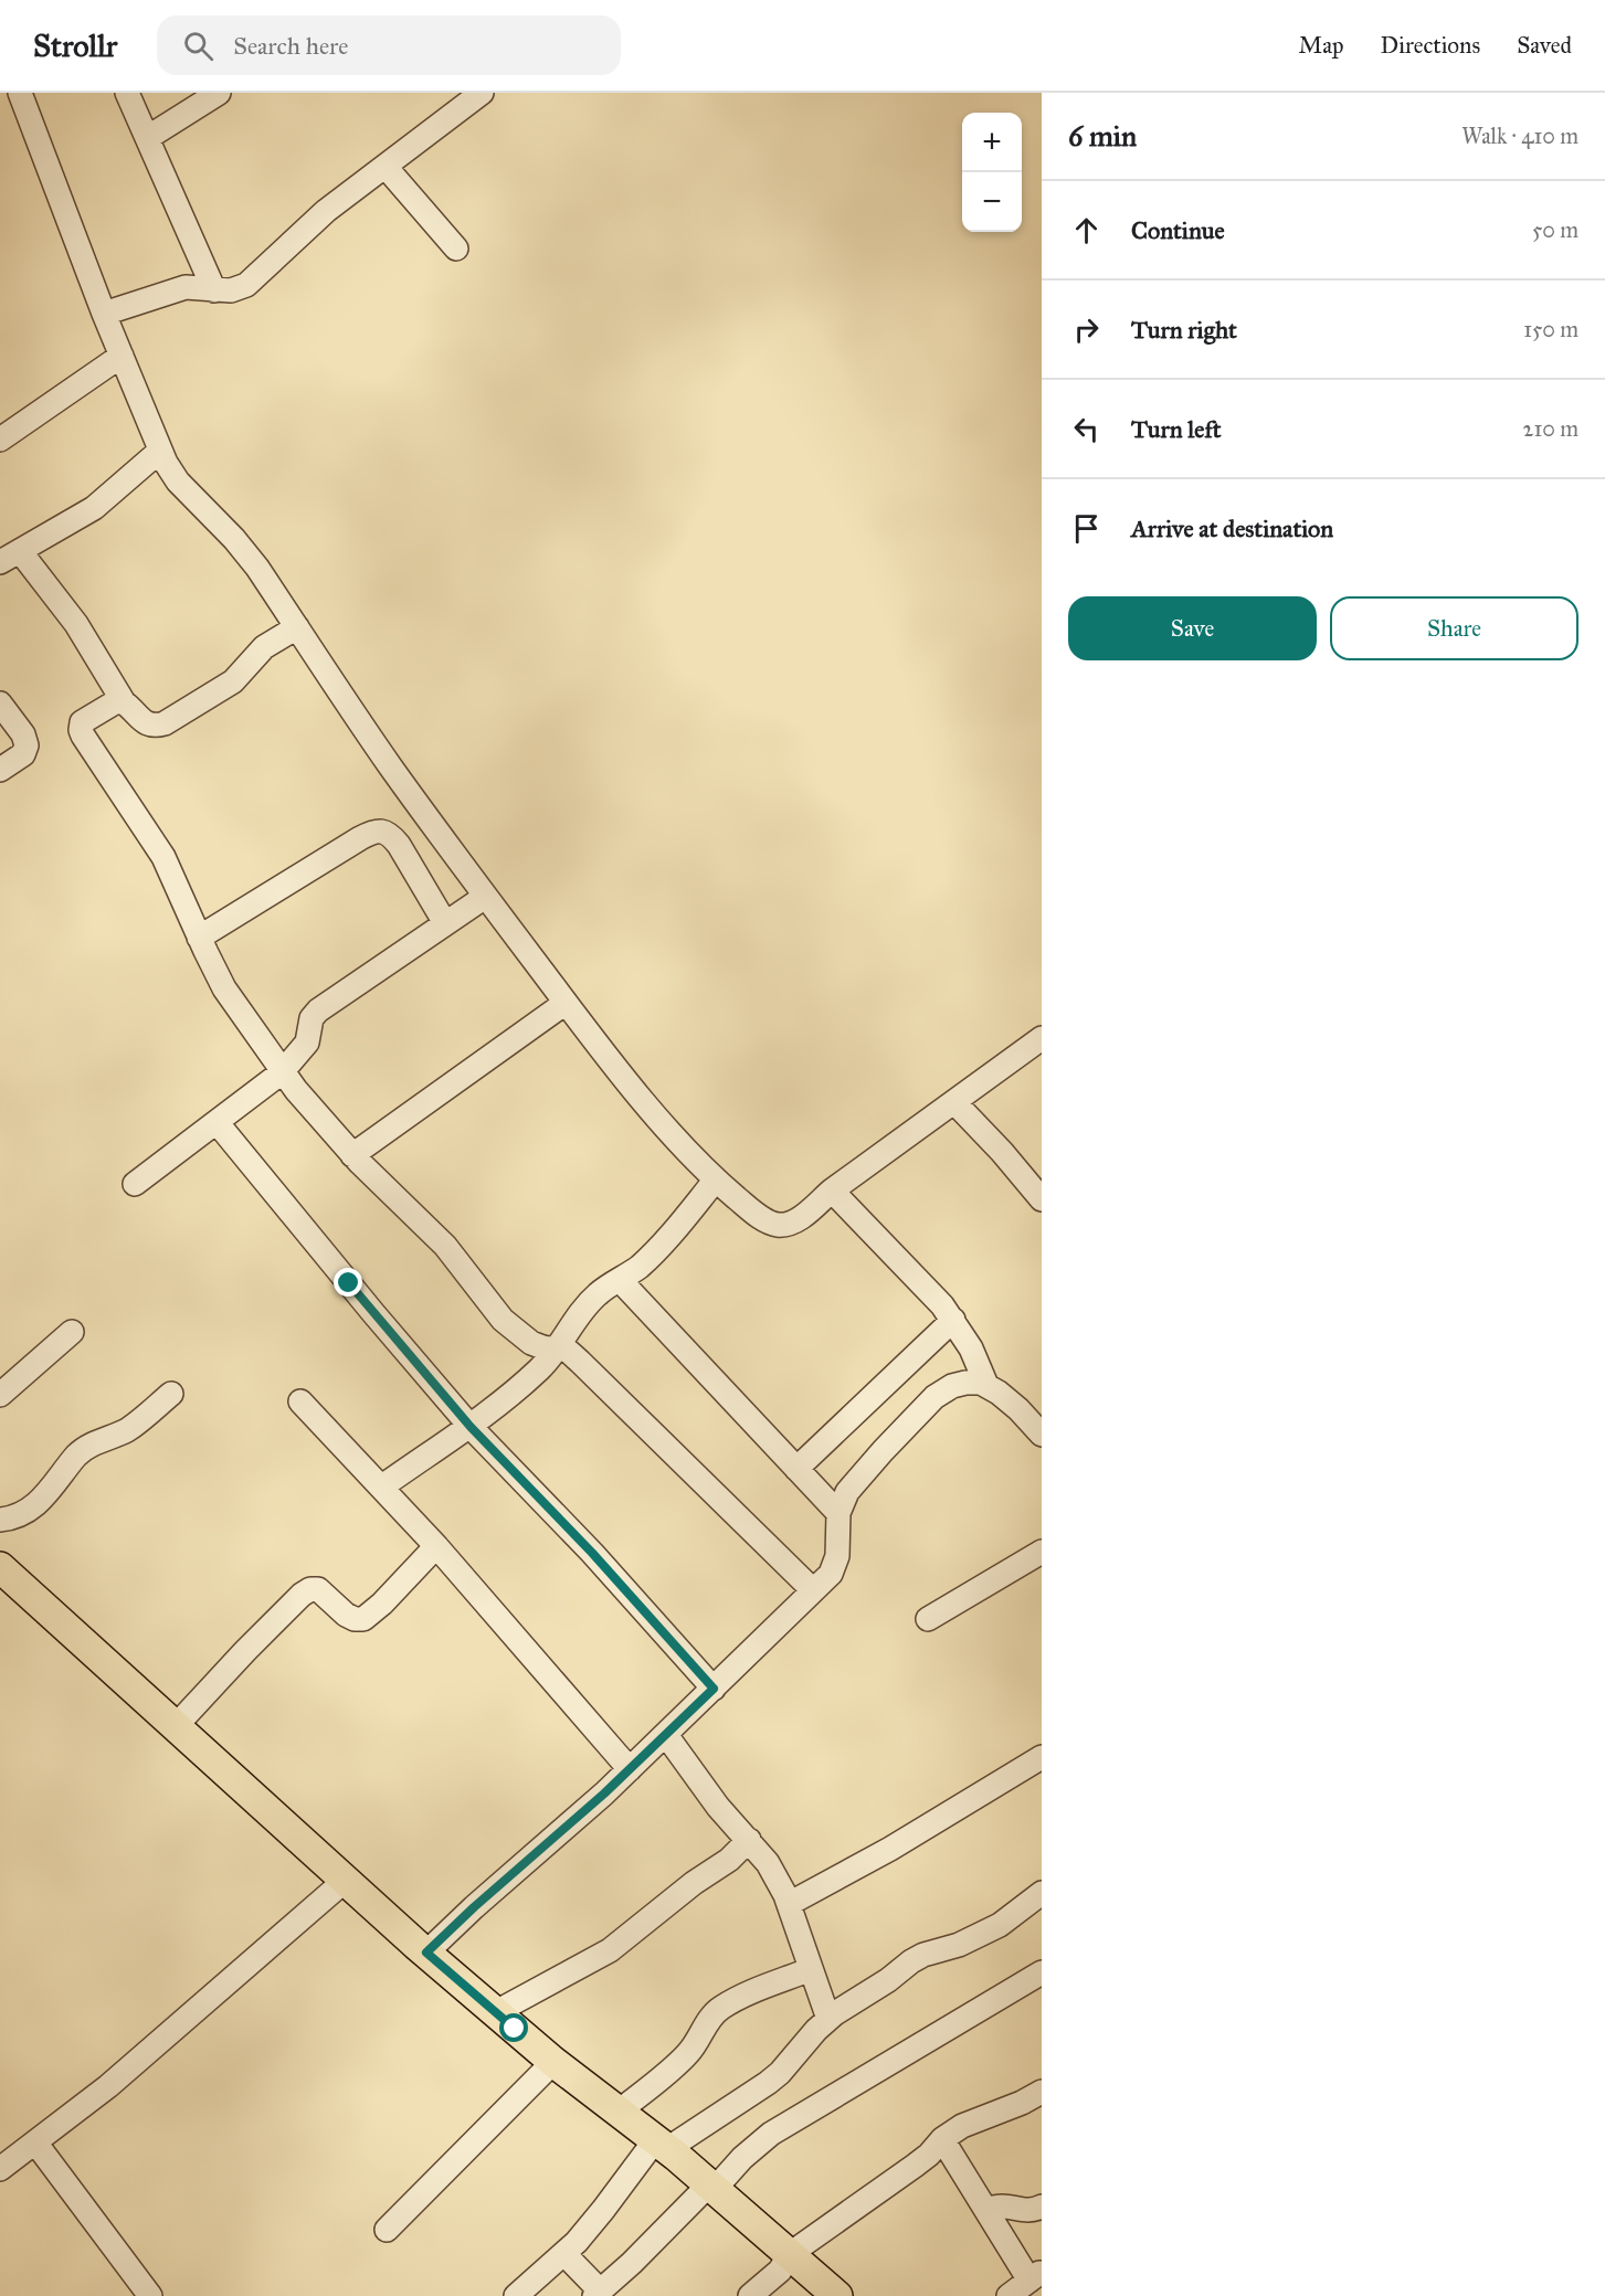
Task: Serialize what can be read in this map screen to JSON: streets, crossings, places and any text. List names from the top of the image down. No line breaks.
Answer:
{"page":{"header":"Strollr","search":"Search here","nav":["Map","Directions","Saved"],"heading":["6 min","Walk · 410 m"],"map_buttons":["+","−"],"list":[["Continue","50 m"],["Turn right","150 m"],["Turn left","210 m"],"Arrive at destination"],"buttons":["Save","Share"]}}
